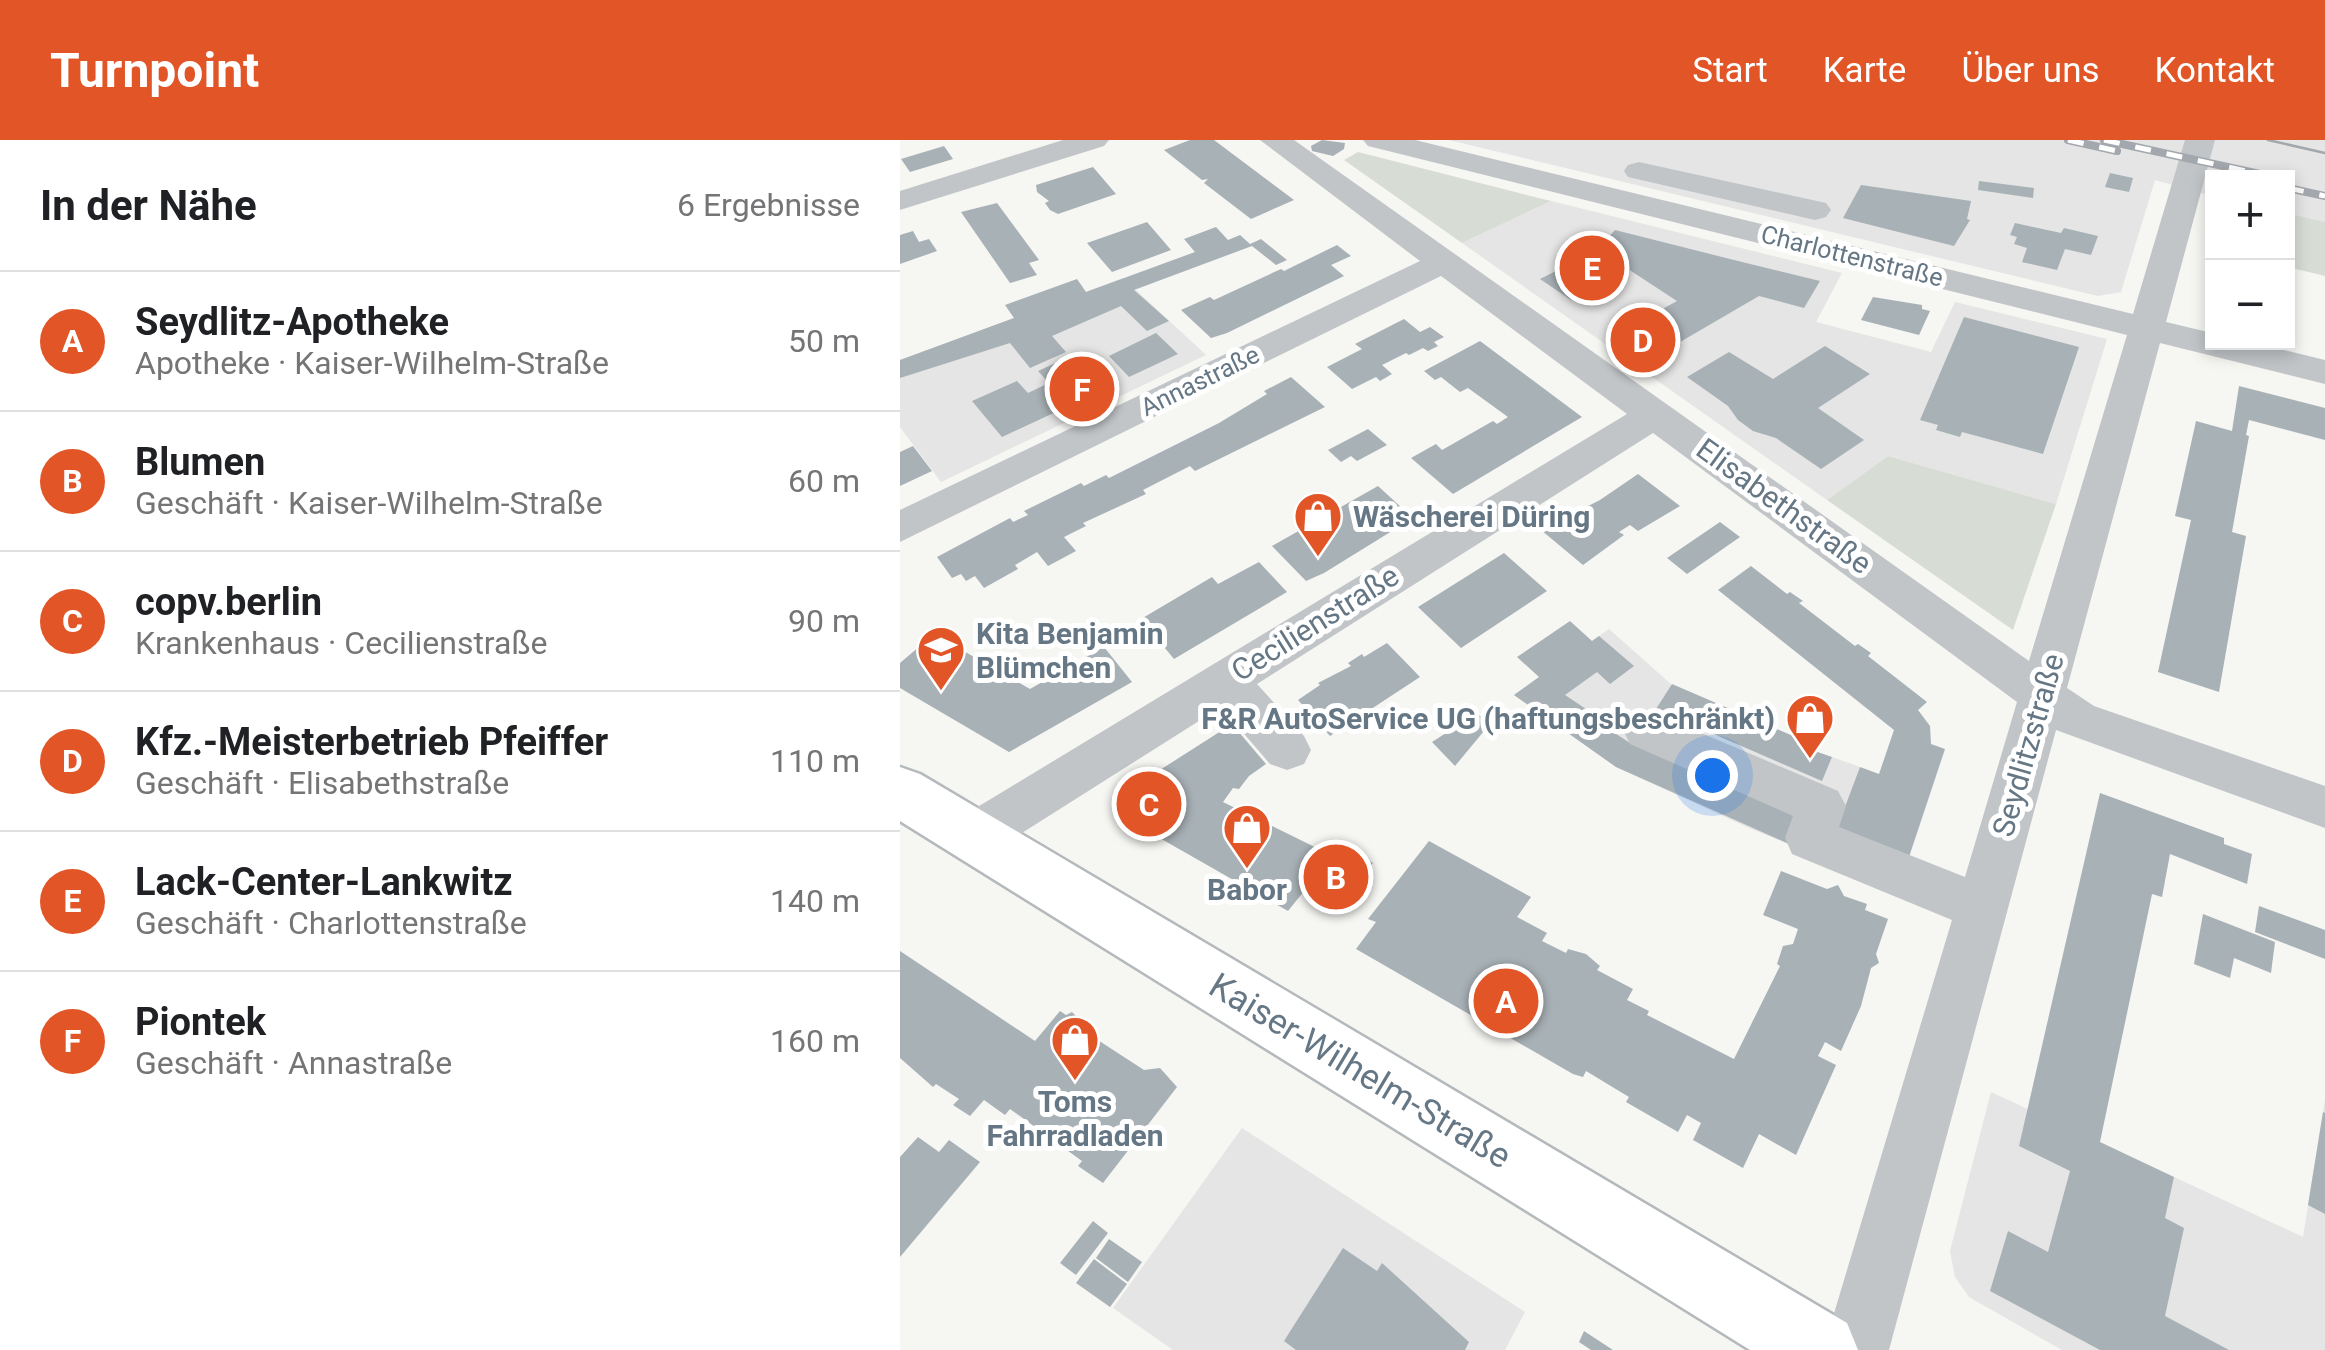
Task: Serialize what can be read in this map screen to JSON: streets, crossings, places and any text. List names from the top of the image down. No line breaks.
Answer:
{"streets":{"main road":["Kaiser-Wilhelm-Straße"],"street":["Charlottenstraße","Annastraße","Elisabethstraße","Cecilienstraße","Seydlitzstraße"]},"crossings":[["Charlottenstraße","Seydlitzstraße"],["Annastraße","Elisabethstraße"],["Elisabethstraße","Cecilienstraße"],["Elisabethstraße","Seydlitzstraße"],["Cecilienstraße","Kaiser-Wilhelm-Straße"]],"places":{"shop":["Wäscherei Düring","F&R AutoService UG (haftungsbeschränkt)","Babor","Toms Fahrradladen"],"school or university":["Kita Benjamin Blümchen"]},"page":{"header":"Turnpoint","nav":["Start","Karte","Über uns","Kontakt"],"heading":["In der Nähe","6 Ergebnisse"],"map_buttons":["+","−"],"pins":["E","D","F","C","B","A"],"list":[{"mark":"A","name":"Seydlitz-Apotheke","note":"Apotheke · Kaiser-Wilhelm-Straße","value":"50 m"},{"mark":"B","name":"Blumen","note":"Geschäft · Kaiser-Wilhelm-Straße","value":"60 m"},{"mark":"C","name":"copv.berlin","note":"Krankenhaus · Cecilienstraße","value":"90 m"},{"mark":"D","name":"Kfz.-Meisterbetrieb Pfeiffer","note":"Geschäft · Elisabethstraße","value":"110 m"},{"mark":"E","name":"Lack-Center-Lankwitz","note":"Geschäft · Charlottenstraße","value":"140 m"},{"mark":"F","name":"Piontek","note":"Geschäft · Annastraße","value":"160 m"}]}}
